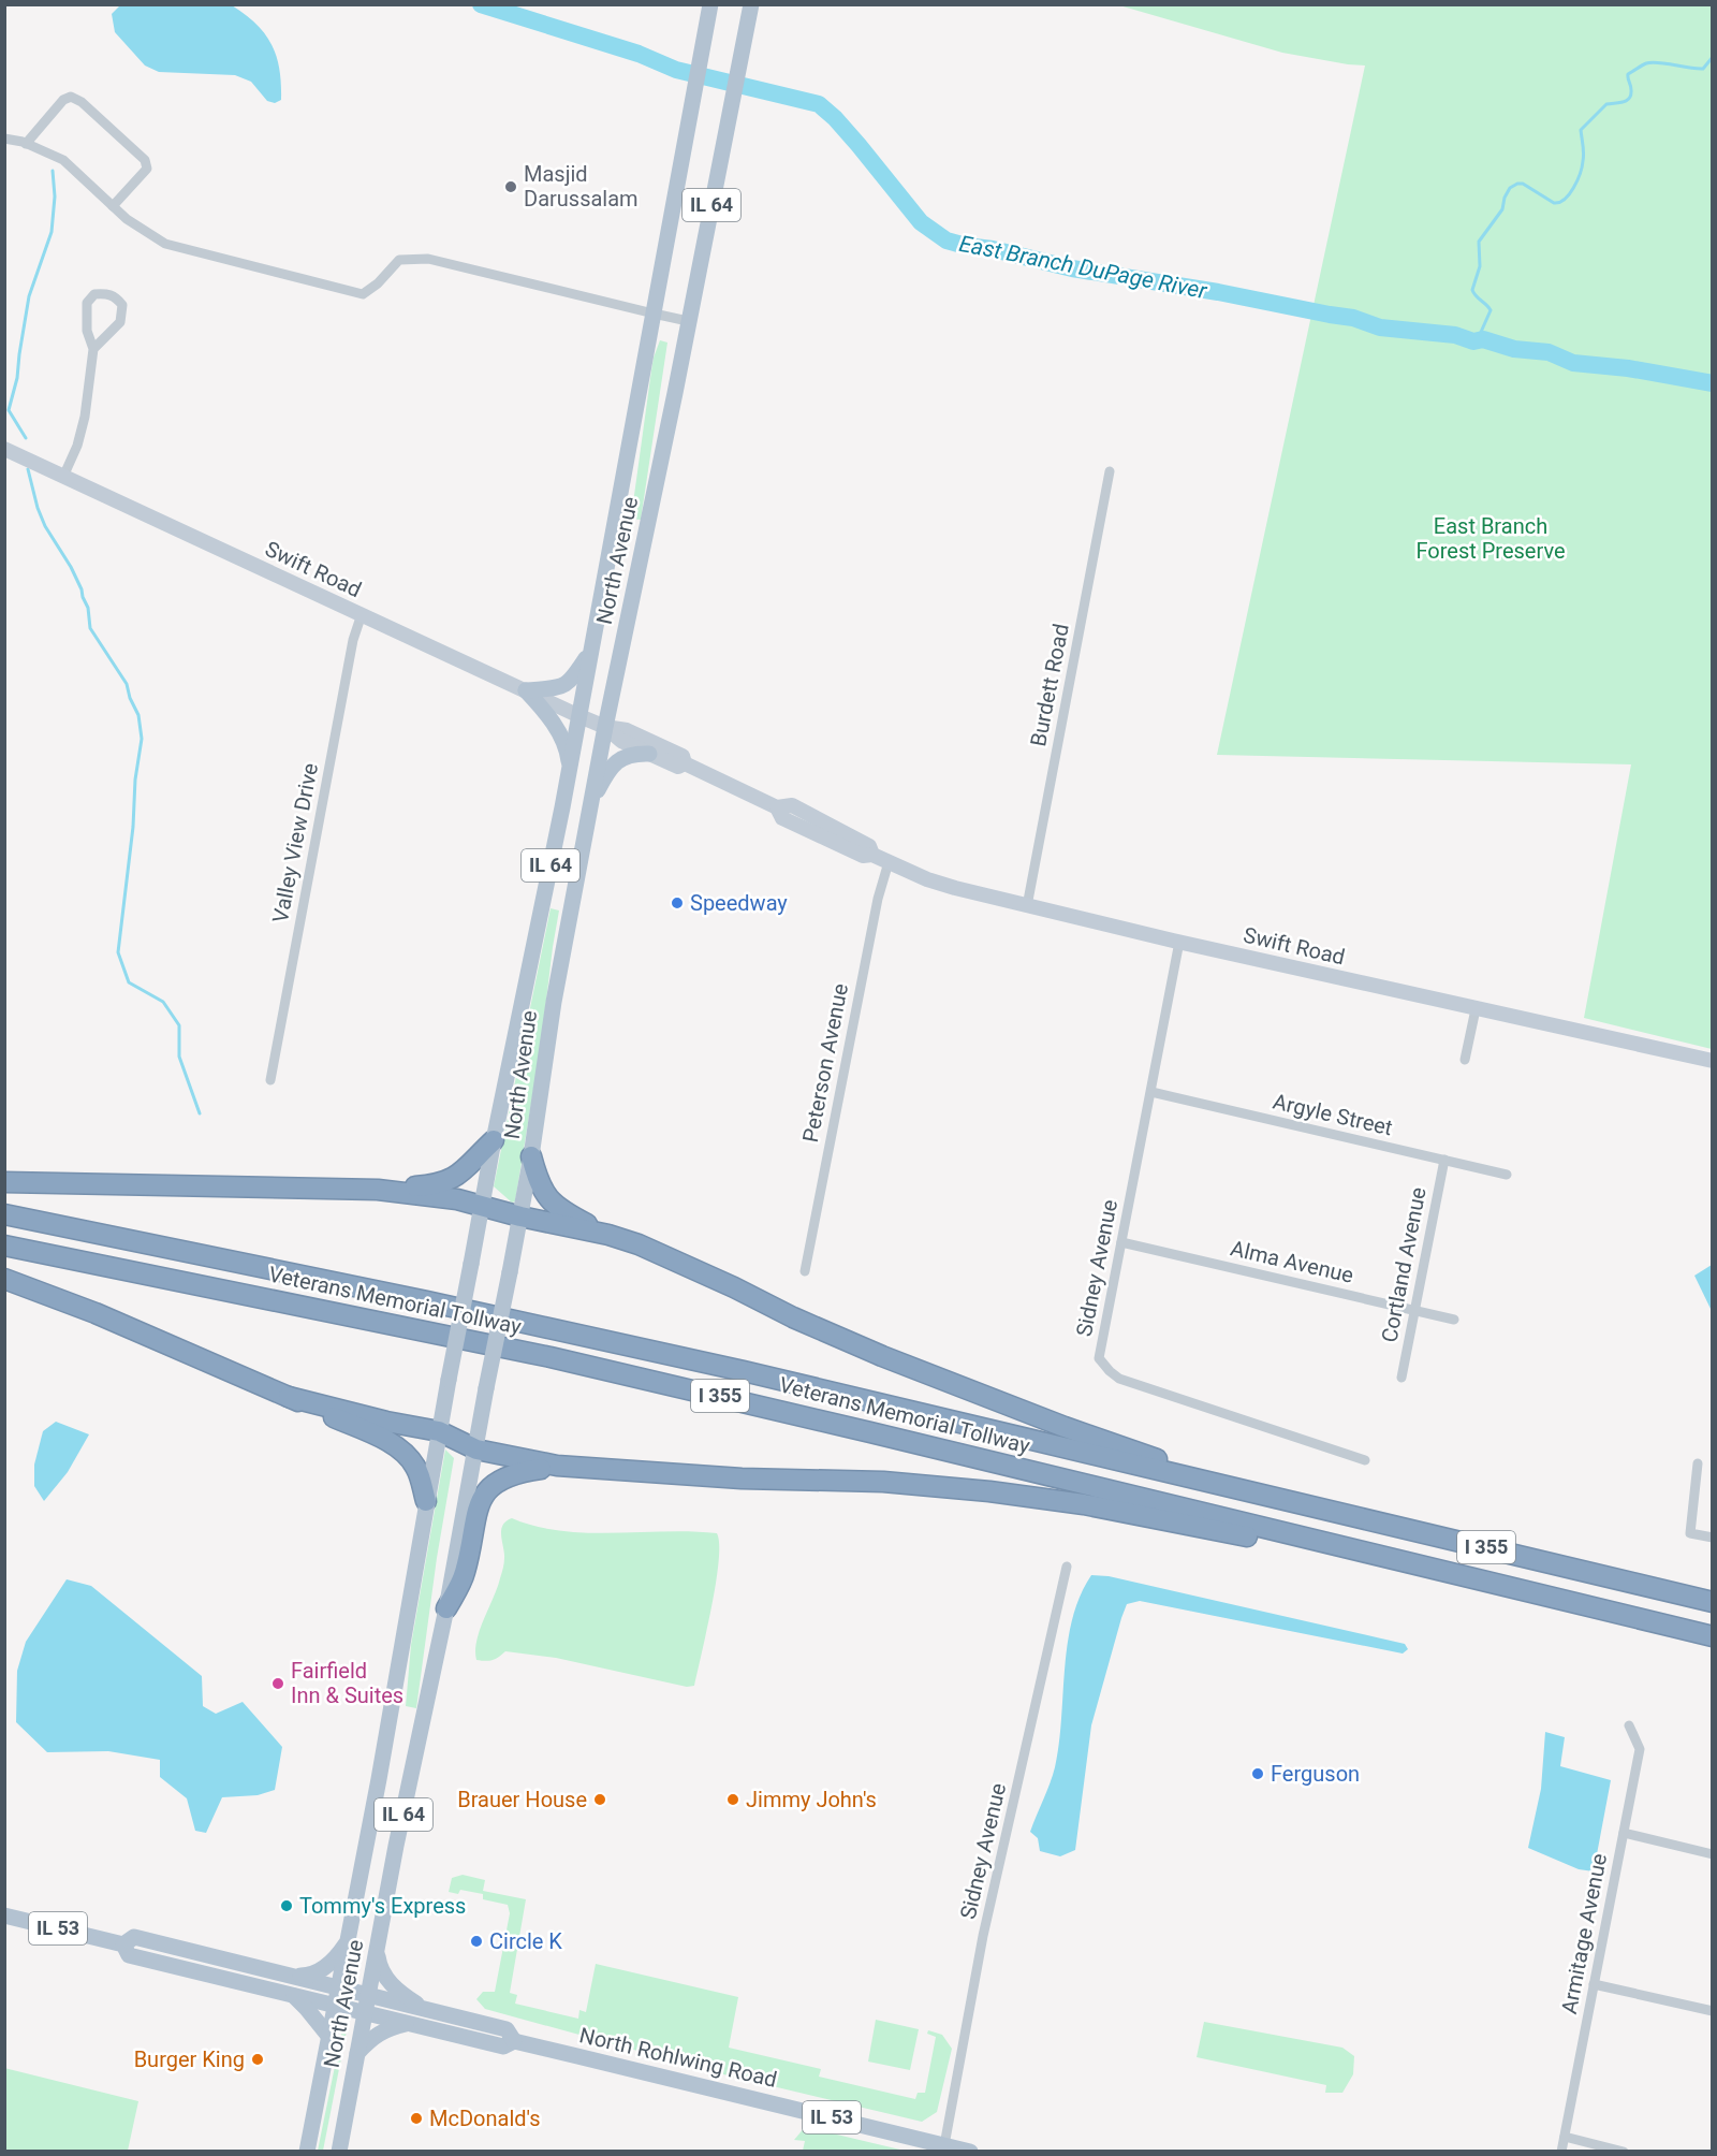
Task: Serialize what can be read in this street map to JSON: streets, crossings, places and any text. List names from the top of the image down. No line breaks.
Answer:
{"streets":{"highway":["Veterans Memorial Tollway","I 355"],"main road":["IL 64","North Avenue","IL 53","North Rohlwing Road"],"street":["Swift Road","Burdett Road","Valley View Drive","Peterson Avenue","Argyle Street","Alma Avenue","Cortland Avenue","Sidney Avenue","Armitage Avenue"]},"crossings":[["North Avenue","Swift Road"],["North Avenue","IL 53"],["North Avenue","North Rohlwing Road"],["Swift Road","Burdett Road"],["Swift Road","Valley View Drive"],["Swift Road","Peterson Avenue"],["Swift Road","Sidney Avenue"],["Argyle Street","Cortland Avenue"],["Argyle Street","Sidney Avenue"],["Alma Avenue","Cortland Avenue"],["Alma Avenue","Sidney Avenue"],["Sidney Avenue","IL 53"],["Sidney Avenue","North Rohlwing Road"],["IL 53","North Rohlwing Road"]],"water":["East Branch DuPage River"],"parks":["East Branch Forest Preserve"],"places":["Masjid Darussalam","Speedway","Fairfield Inn & Suites","Ferguson","Brauer House","Jimmy John's","Tommy's Express","Circle K","Burger King","McDonald's"]}
